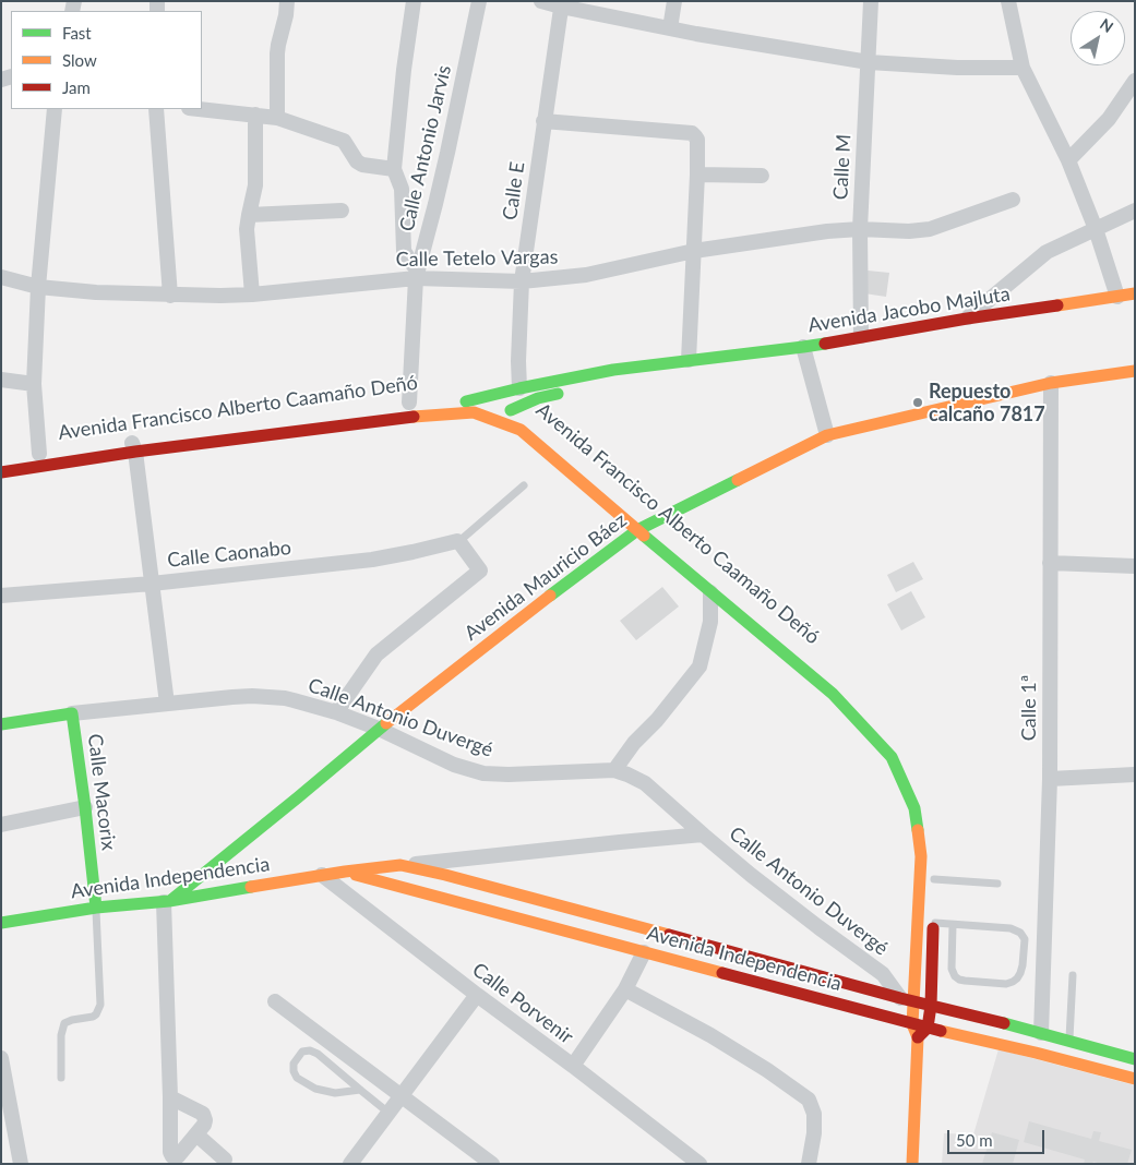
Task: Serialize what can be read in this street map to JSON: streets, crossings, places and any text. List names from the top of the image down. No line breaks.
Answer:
{"streets":{"main road":["Avenida Jacobo Majluta","Avenida Francisco Alberto Caamaño Deñó","Avenida Mauricio Báez","Calle Antonio Duvergé","Calle Macorix","Avenida Independencia"],"street":["Calle Antonio Jarvis","Calle M","Calle E","Calle Tetelo Vargas","Calle Caonabo","Calle 1ª","Calle Porvenir"]},"crossings":[["Calle Antonio Jarvis","Calle Tetelo Vargas"],["Calle M","Calle Tetelo Vargas"],["Calle M","Avenida Jacobo Majluta"],["Calle E","Calle Tetelo Vargas"],["Calle E","Avenida Jacobo Majluta"],["Avenida Jacobo Majluta","Avenida Francisco Alberto Caamaño Deñó"],["Avenida Francisco Alberto Caamaño Deñó","Avenida Mauricio Báez"],["Avenida Francisco Alberto Caamaño Deñó","Calle Antonio Duvergé"],["Avenida Francisco Alberto Caamaño Deñó","Avenida Independencia"],["Avenida Mauricio Báez","Calle 1ª"],["Avenida Mauricio Báez","Calle Antonio Duvergé"],["Avenida Mauricio Báez","Avenida Independencia"],["Calle 1ª","Avenida Independencia"],["Calle Antonio Duvergé","Calle Macorix"],["Calle Antonio Duvergé","Avenida Independencia"],["Calle Macorix","Avenida Independencia"],["Avenida Independencia","Calle Porvenir"]],"places":["Repuesto calcaño 7817"],"legend":["Fast","Slow","Jam"],"scale_bar":"50 m","north":"top right"}
